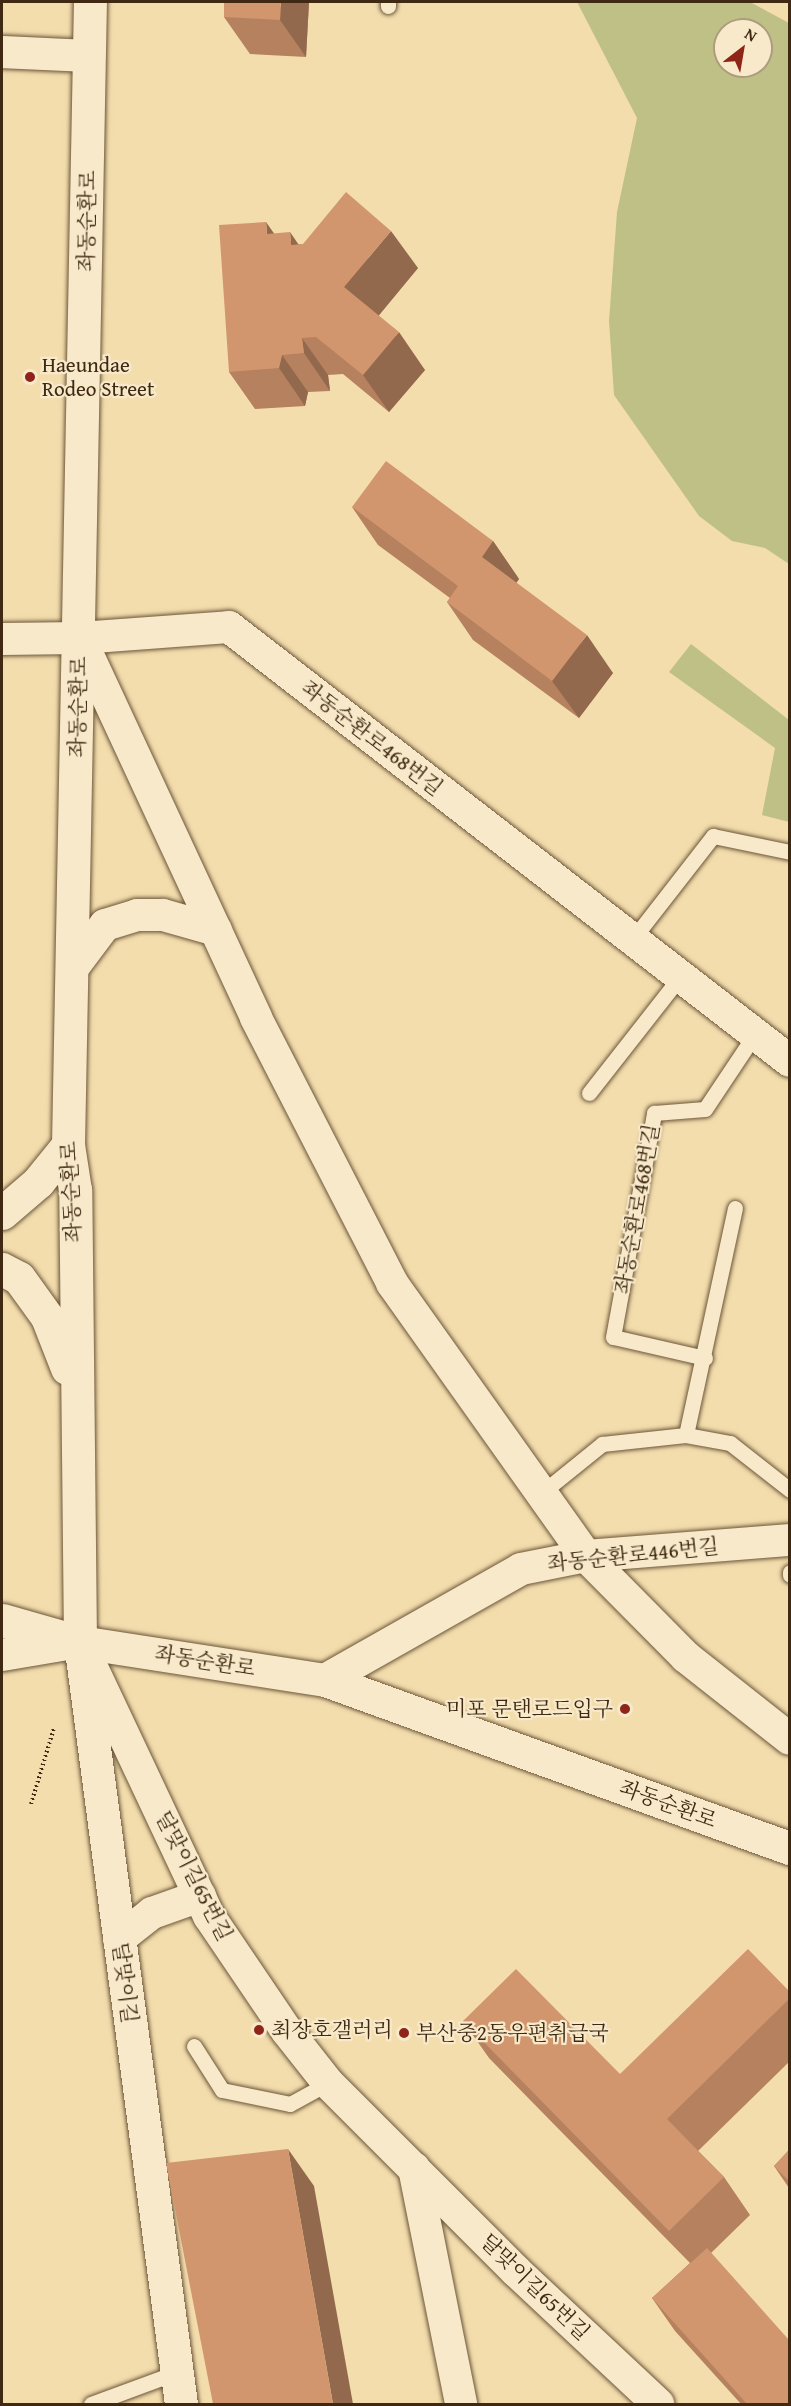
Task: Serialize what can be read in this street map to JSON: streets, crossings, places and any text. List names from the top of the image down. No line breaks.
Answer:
{"streets":{"main road":["좌동순환로","달맞이길"],"street":["좌동순환로468번길","좌동순환로446번길","달맞이길65번길"]},"crossings":[["좌동순환로","좌동순환로468번길"],["좌동순환로","좌동순환로446번길"],["좌동순환로","달맞이길65번길"],["좌동순환로","달맞이길"],["달맞이길65번길","달맞이길"]],"places":["Haeundae Rodeo Street","미포 문탠로드입구","최장호갤러리","부산중2동우편취급국"],"north":"top right"}
